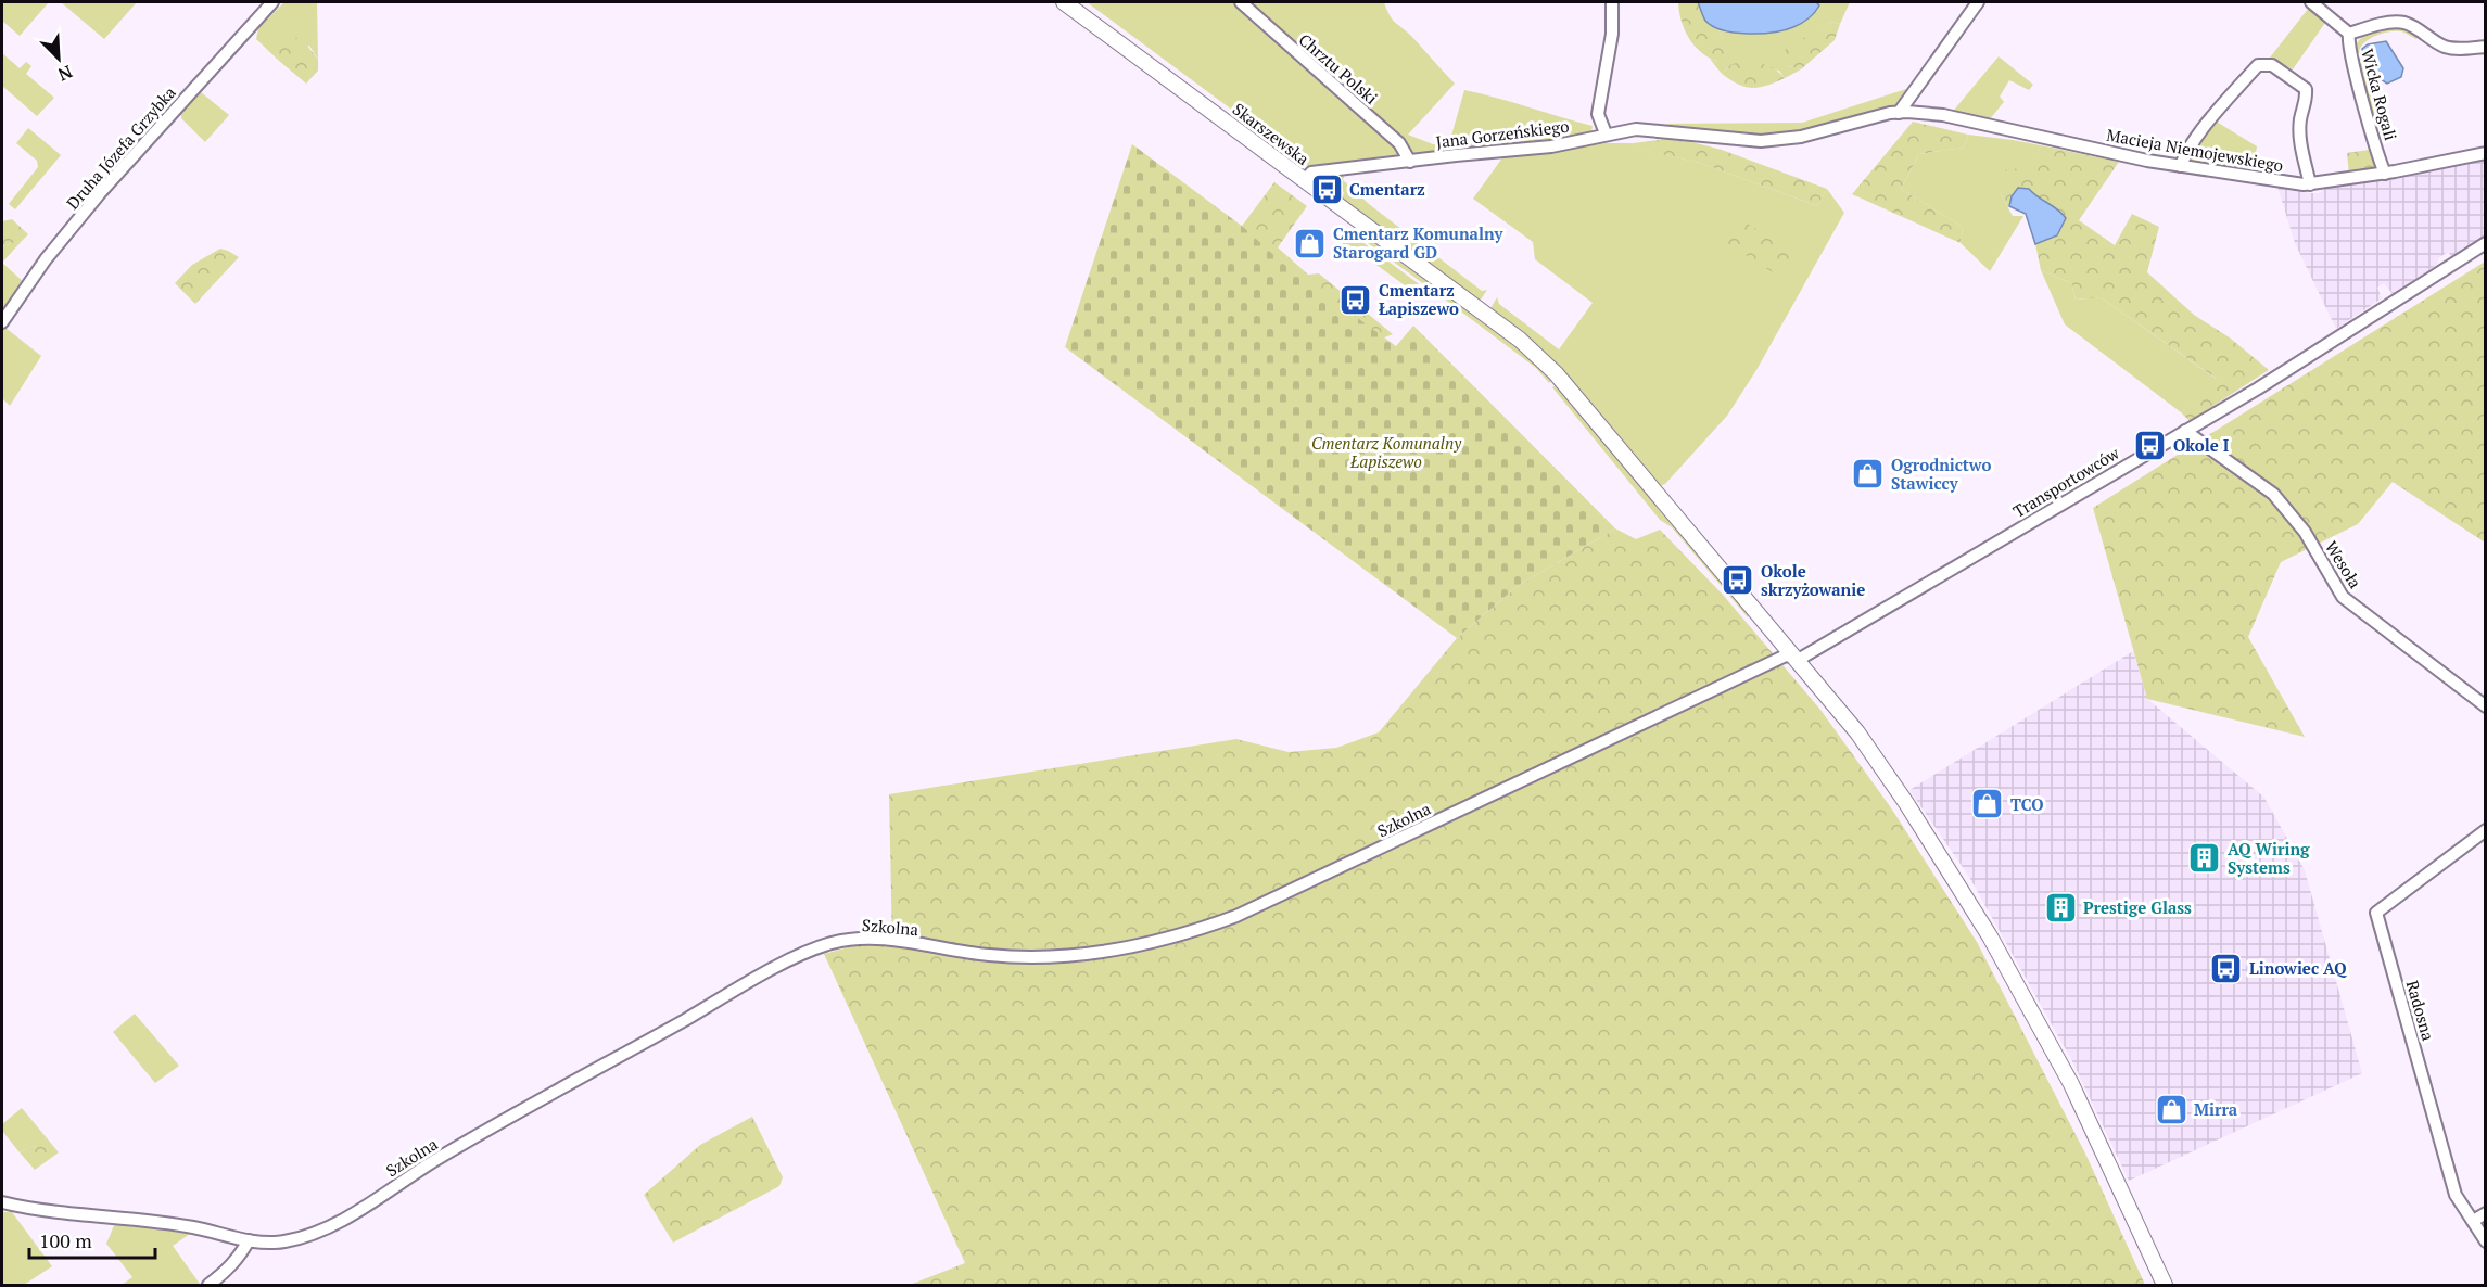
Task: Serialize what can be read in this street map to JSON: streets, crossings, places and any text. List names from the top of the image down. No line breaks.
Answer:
{"streets":{"main road":["Skarszewska"],"street":["Chrztu Polski","Wicka Rogali","Jana Gorzeńskiego","Druha Józefa Grzybka","Macieja Niemojewskiego","Transportowców","Wesoła","Szkolna","Radosna"]},"crossings":[["Chrztu Polski","Jana Gorzeńskiego"],["Wicka Rogali","Macieja Niemojewskiego"],["Skarszewska","Jana Gorzeńskiego"],["Skarszewska","Transportowców"],["Skarszewska","Szkolna"],["Jana Gorzeńskiego","Macieja Niemojewskiego"],["Transportowców","Wesoła"],["Transportowców","Szkolna"]],"parks":["Cmentarz Komunalny Łapiszewo"],"places":{"bus stop":["Cmentarz","Cmentarz Łapiszewo","Okole I","Okole skrzyżowanie","Linowiec AQ"],"shop":["Cmentarz Komunalny Starogard GD","Ogrodnictwo Stawiccy","TCO","Mirra"],"building":["AQ Wiring Systems","Prestige Glass"]},"scale_bar":"100 m","north":"bottom right"}
